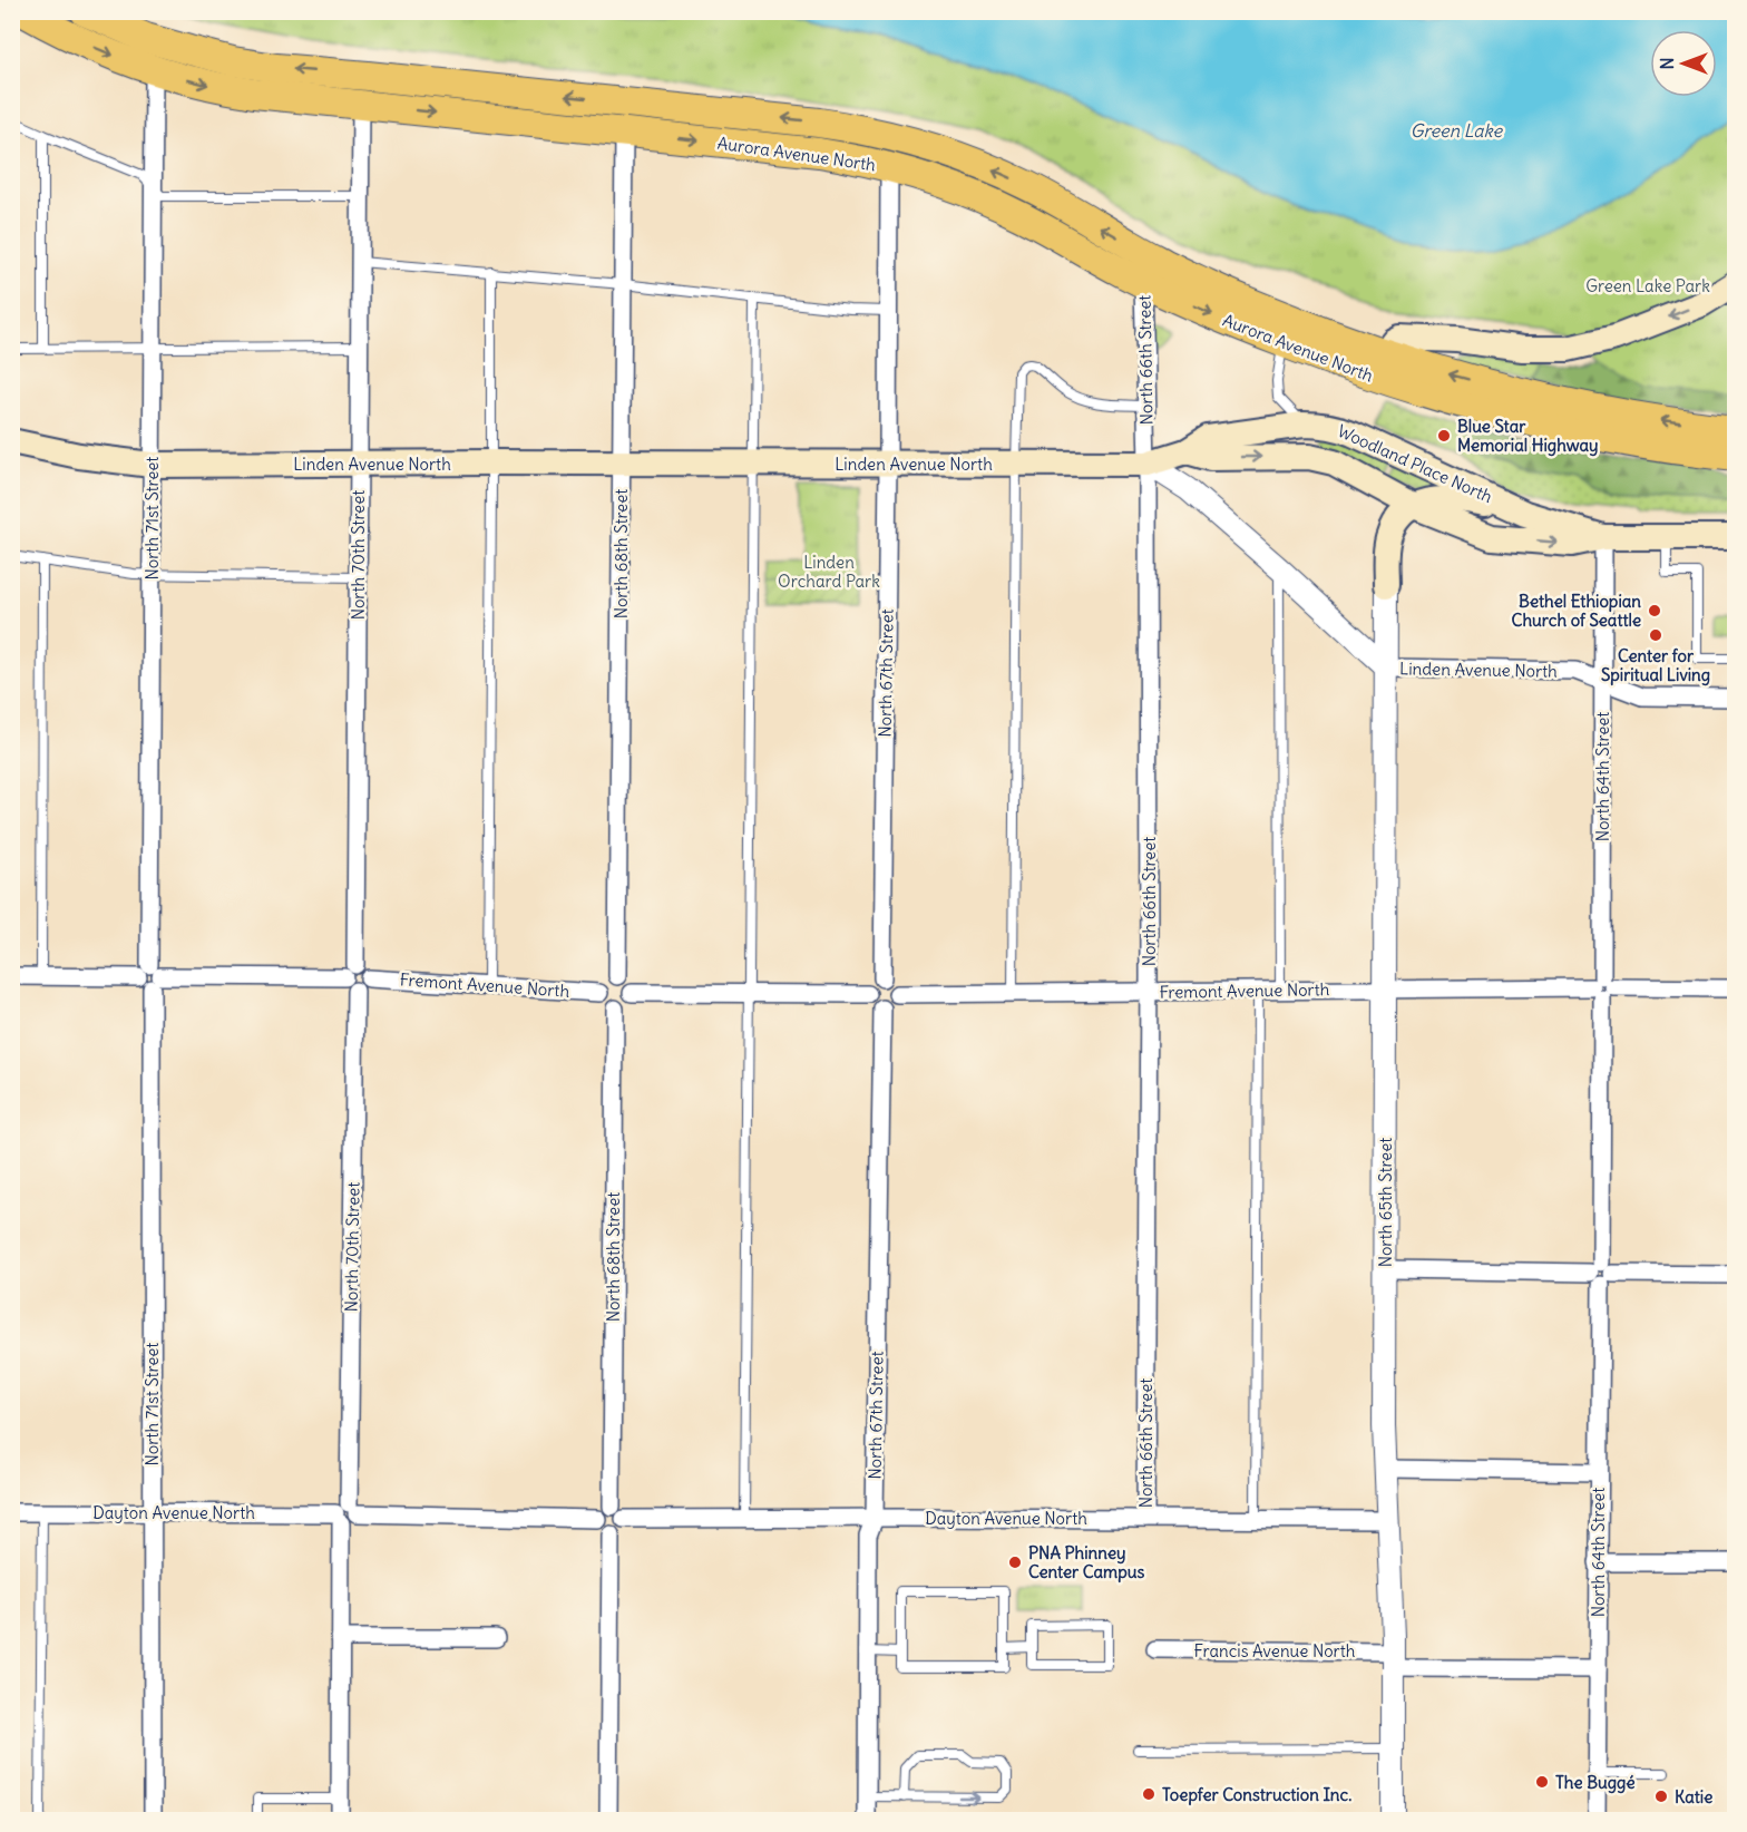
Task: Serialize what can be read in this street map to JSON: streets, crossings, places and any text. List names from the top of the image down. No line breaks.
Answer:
{"streets":{"highway":["Aurora Avenue North"],"main road":["Linden Avenue North","Woodland Place North"],"street":["North 66th Street","North 71st Street","North 68th Street","North 70th Street","North 67th Street","North 64th Street","Fremont Avenue North","North 65th Street","Dayton Avenue North","Francis Avenue North"]},"crossings":[["Aurora Avenue North","North 66th Street"],["Aurora Avenue North","North 71st Street"],["Aurora Avenue North","North 68th Street"],["Aurora Avenue North","North 70th Street"],["Aurora Avenue North","North 67th Street"],["North 66th Street","Linden Avenue North"],["North 66th Street","Woodland Place North"],["North 66th Street","Fremont Avenue North"],["North 66th Street","Dayton Avenue North"],["Linden Avenue North","Woodland Place North"],["Linden Avenue North","North 71st Street"],["Linden Avenue North","North 68th Street"],["Linden Avenue North","North 70th Street"],["Linden Avenue North","North 67th Street"],["Linden Avenue North","North 64th Street"],["Linden Avenue North","North 65th Street"],["Woodland Place North","North 64th Street"],["North 71st Street","Dayton Avenue North"],["North 68th Street","Fremont Avenue North"],["North 68th Street","Dayton Avenue North"],["North 70th Street","Fremont Avenue North"],["North 70th Street","Dayton Avenue North"],["North 67th Street","Fremont Avenue North"],["North 67th Street","Dayton Avenue North"],["North 64th Street","Fremont Avenue North"],["North 64th Street","Francis Avenue North"],["Fremont Avenue North","North 65th Street"],["North 65th Street","Dayton Avenue North"],["North 65th Street","Francis Avenue North"]],"water":["Green Lake"],"parks":["Green Lake Park","Linden Orchard Park"],"places":["Blue Star Memorial Highway","Bethel Ethiopian Church of Seattle","Center for Spiritual Living","PNA Phinney Center Campus","The Buggé","Toepfer Construction Inc.","Katie"],"north":"left"}
